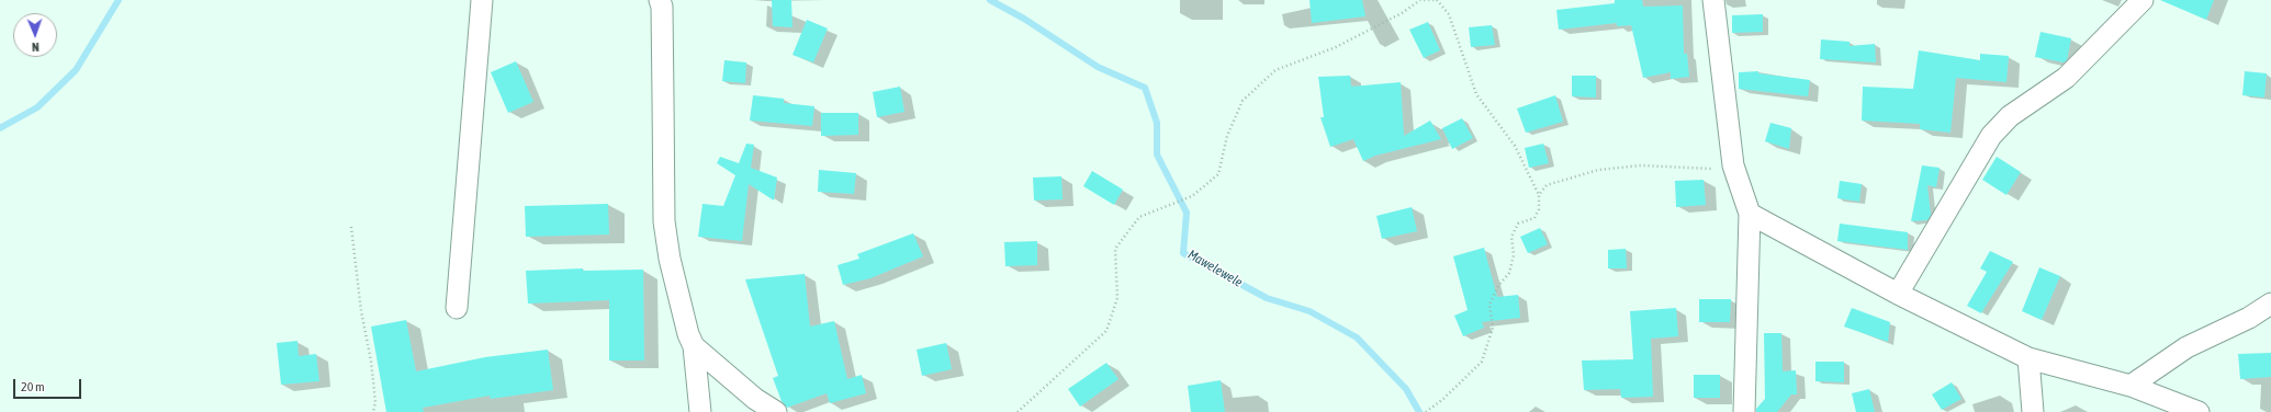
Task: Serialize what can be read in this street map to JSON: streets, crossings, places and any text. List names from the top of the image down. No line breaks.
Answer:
{"water":["Mawelewele"],"scale_bar":"20 m","north":"bottom"}
